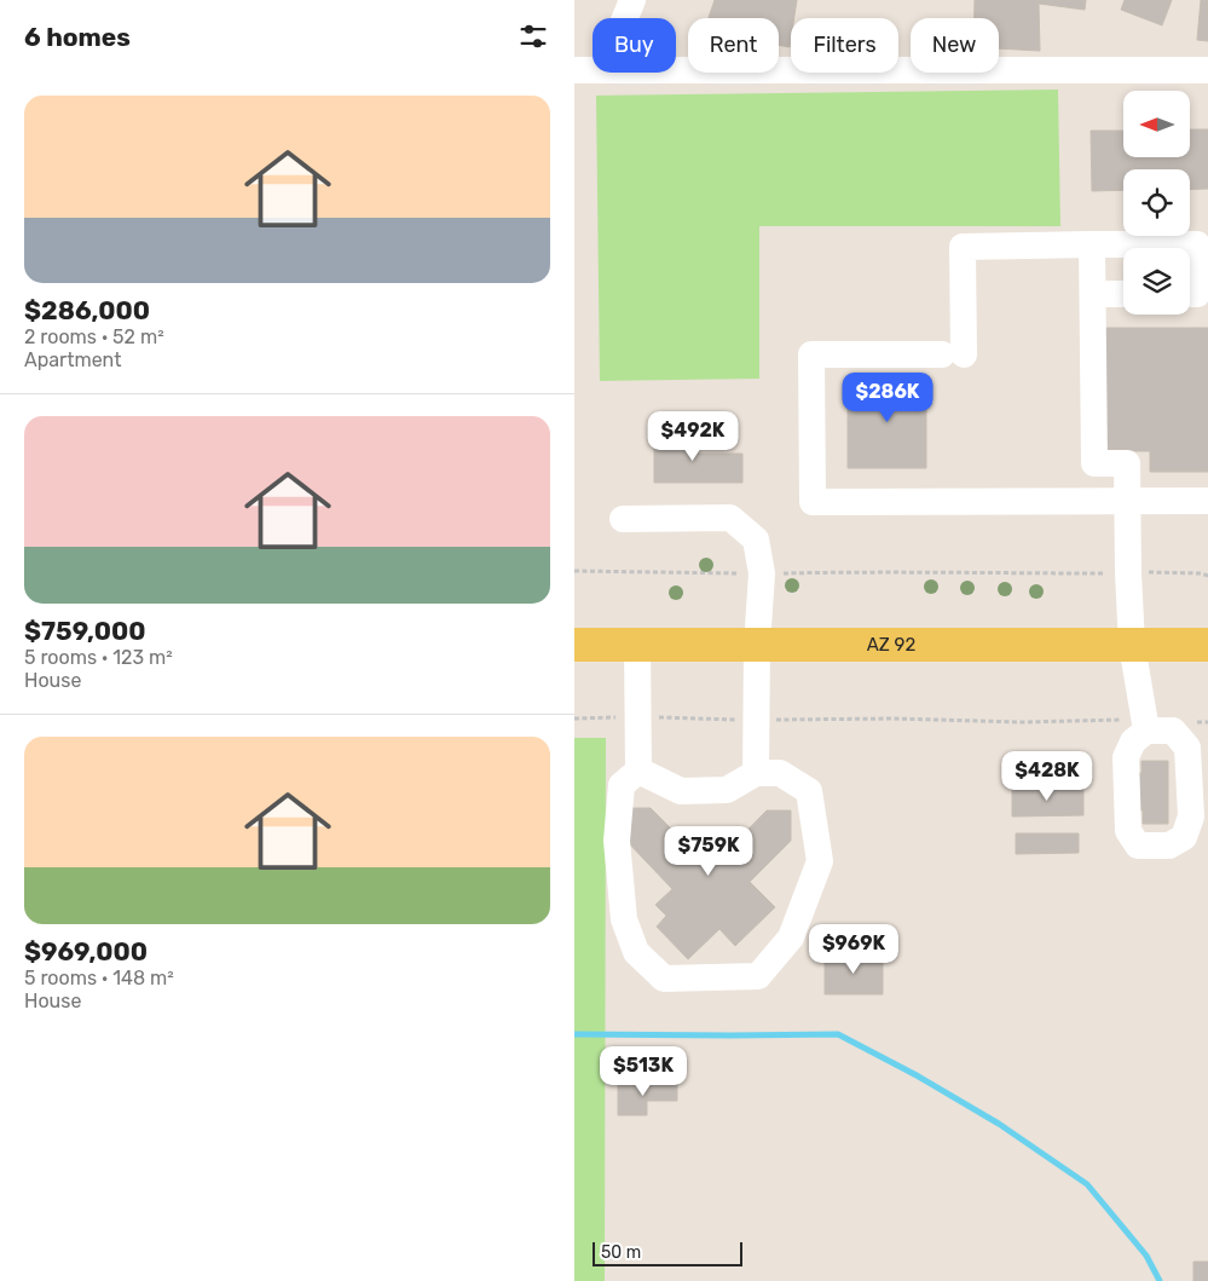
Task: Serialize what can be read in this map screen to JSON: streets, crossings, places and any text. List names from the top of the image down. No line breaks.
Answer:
{"streets":{"main road":["AZ 92"]},"scale_bar":"50 m","north":"left","page":{"heading":"6 homes","chip":["Buy","Rent","Filters","New"],"list":[{"name":"$286,000","note":"2 rooms · 52 m² · Apartment"},{"name":"$759,000","note":"5 rooms · 123 m² · House"},{"name":"$969,000","note":"5 rooms · 148 m² · House"}],"price":["$286K","$492K","$428K","$759K","$969K","$513K"],"scale":"50 m"}}
